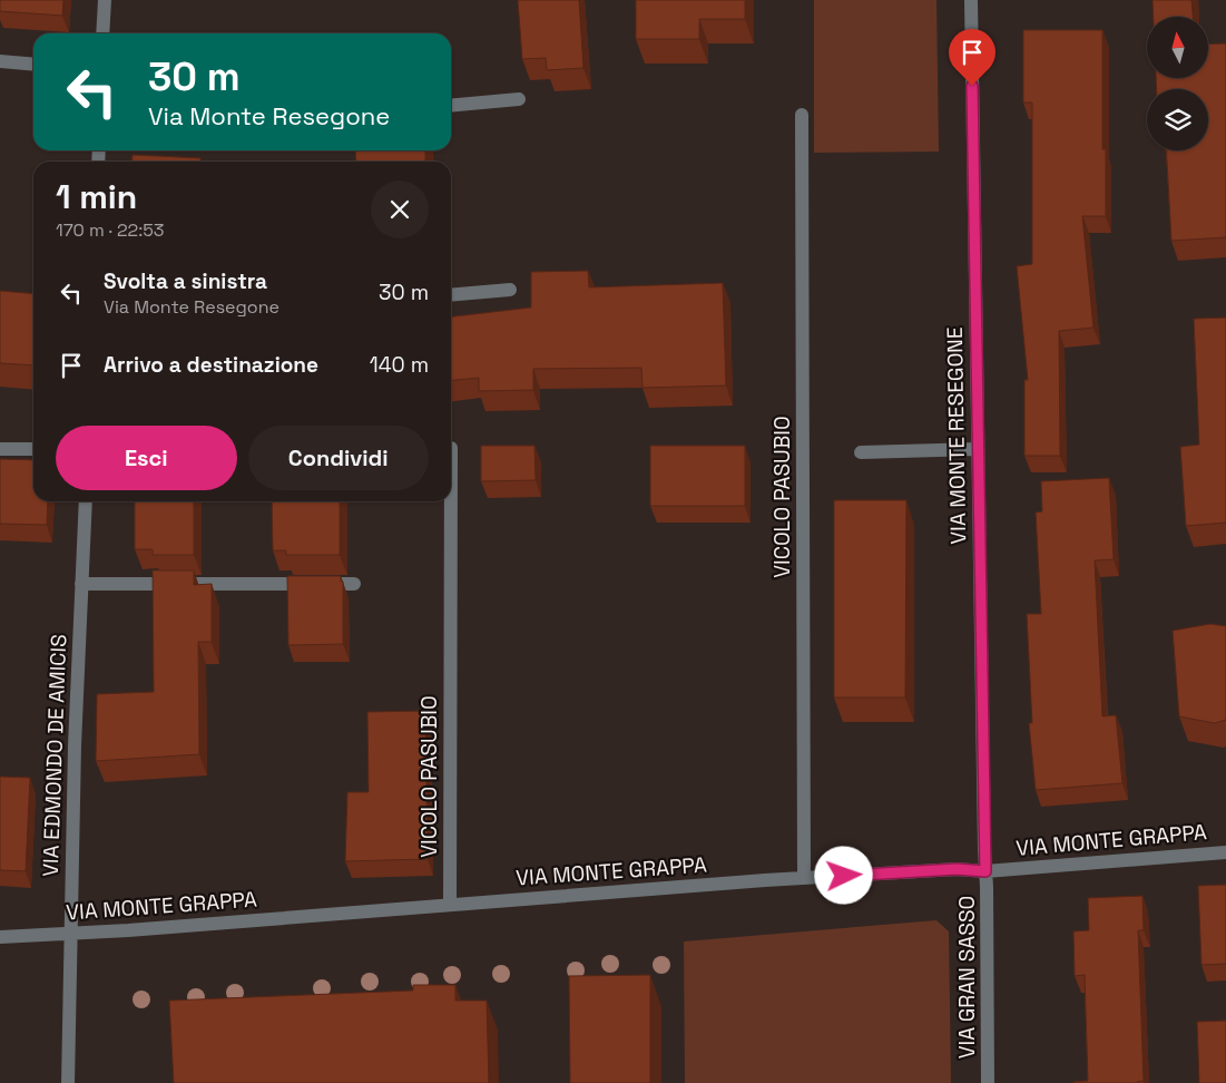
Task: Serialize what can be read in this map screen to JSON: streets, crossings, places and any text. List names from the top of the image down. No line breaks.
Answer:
{"streets":{"street":["VIA MONTE RESEGONE","VICOLO PASUBIO","VIA EDMONDO DE AMICIS","VIA MONTE GRAPPA","VIA GRAN SASSO"]},"crossings":[["VIA MONTE RESEGONE","VIA MONTE GRAPPA"],["VIA MONTE RESEGONE","VIA GRAN SASSO"],["VICOLO PASUBIO","VIA MONTE GRAPPA"],["VIA EDMONDO DE AMICIS","VIA MONTE GRAPPA"],["VIA MONTE GRAPPA","VIA GRAN SASSO"]],"north":"top","page":{"turn":["30 m","Via Monte Resegone"],"heading":["1 min","170 m · 22:53"],"list":[{"name":"Svolta a sinistra","note":"Via Monte Resegone","value":"30 m"},{"name":"Arrivo a destinazione","value":"140 m"}],"buttons":["Esci","Condividi"]}}
